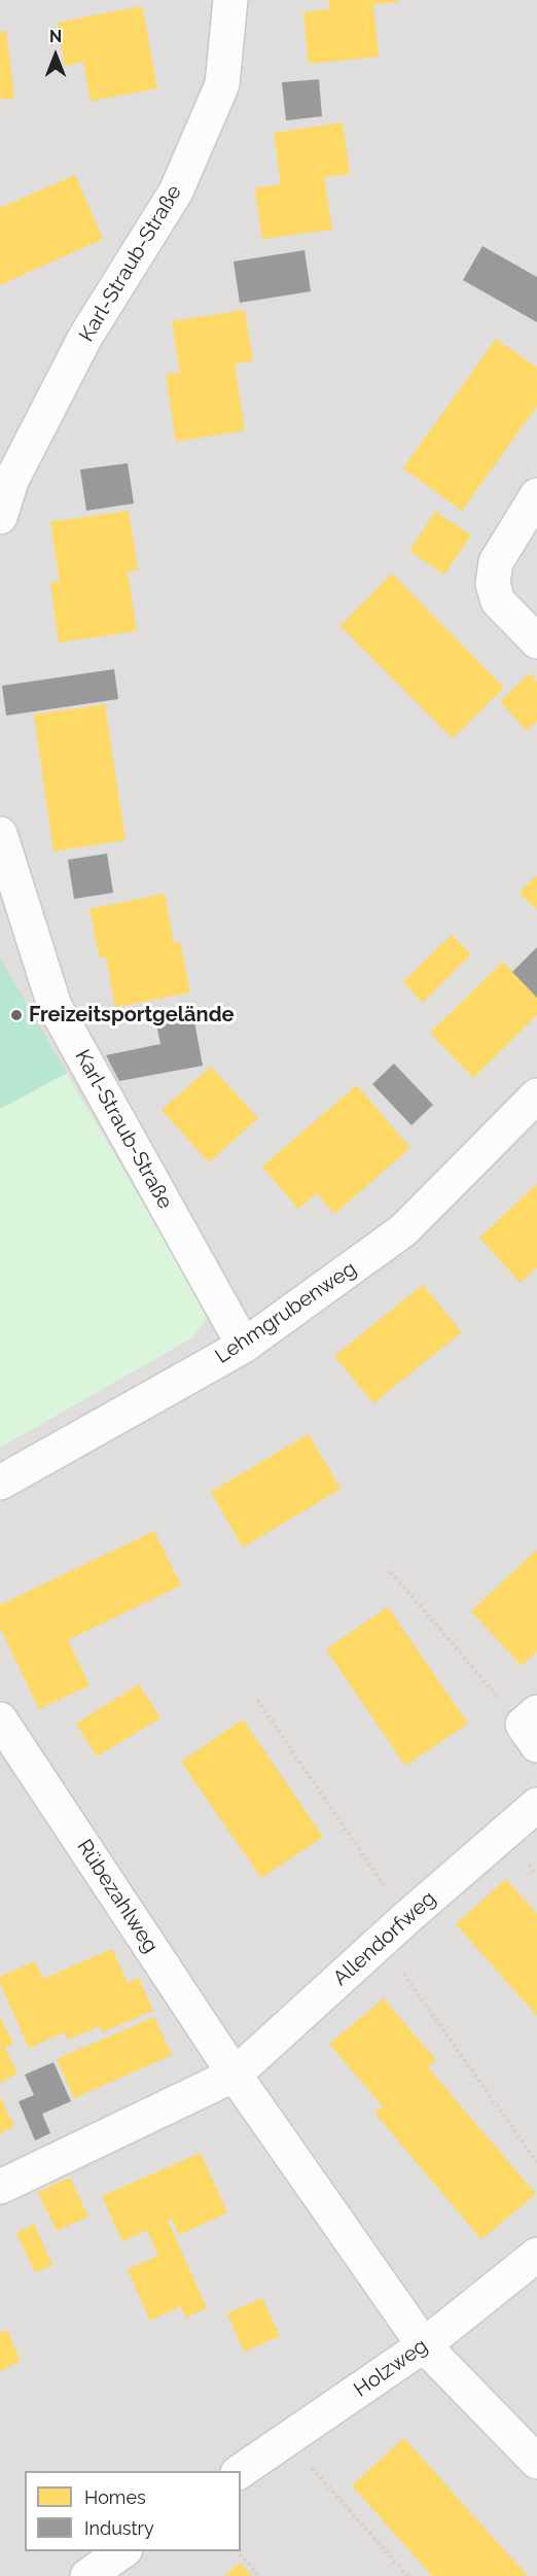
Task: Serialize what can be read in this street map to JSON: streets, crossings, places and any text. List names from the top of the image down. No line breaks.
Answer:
{"streets":{"street":["Karl-Straub-Straße","Lehmgrubenweg","Rübezahlweg","Allendorfweg","Holzweg"]},"crossings":[["Karl-Straub-Straße","Lehmgrubenweg"],["Rübezahlweg","Allendorfweg"],["Rübezahlweg","Holzweg"]],"places":["Freizeitsportgelände"],"legend":["Homes","Industry"],"north":"top"}
